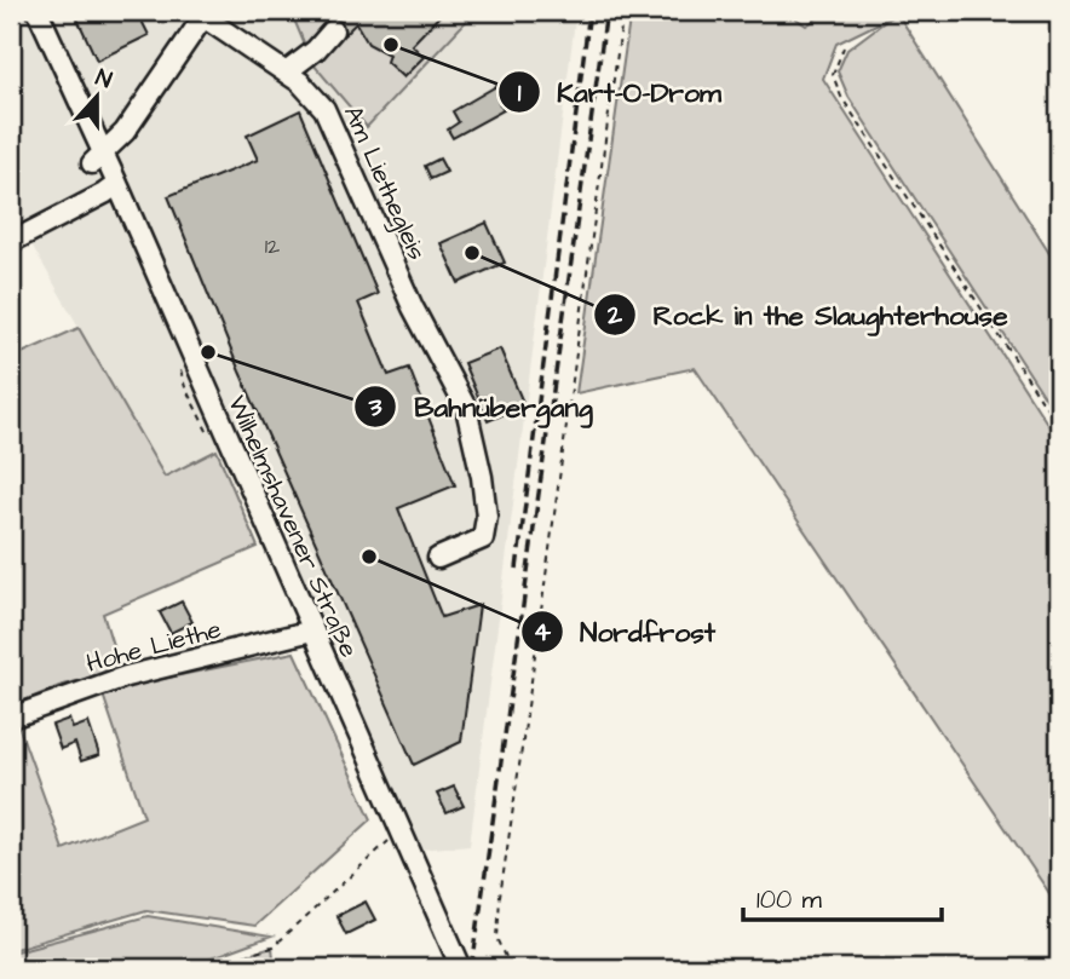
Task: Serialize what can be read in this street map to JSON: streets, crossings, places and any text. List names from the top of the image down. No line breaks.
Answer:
{"streets":{"street":["Am Liethegleis","Wilhelmshavener Straße","Hohe Liethe"]},"crossings":[["Am Liethegleis","Wilhelmshavener Straße"],["Wilhelmshavener Straße","Hohe Liethe"]],"places":["Kart-O-Drom","Rock in the Slaughterhouse","Bahnübergang","Nordfrost"],"house_numbers":["12"],"scale_bar":"100 m","north":"top"}
